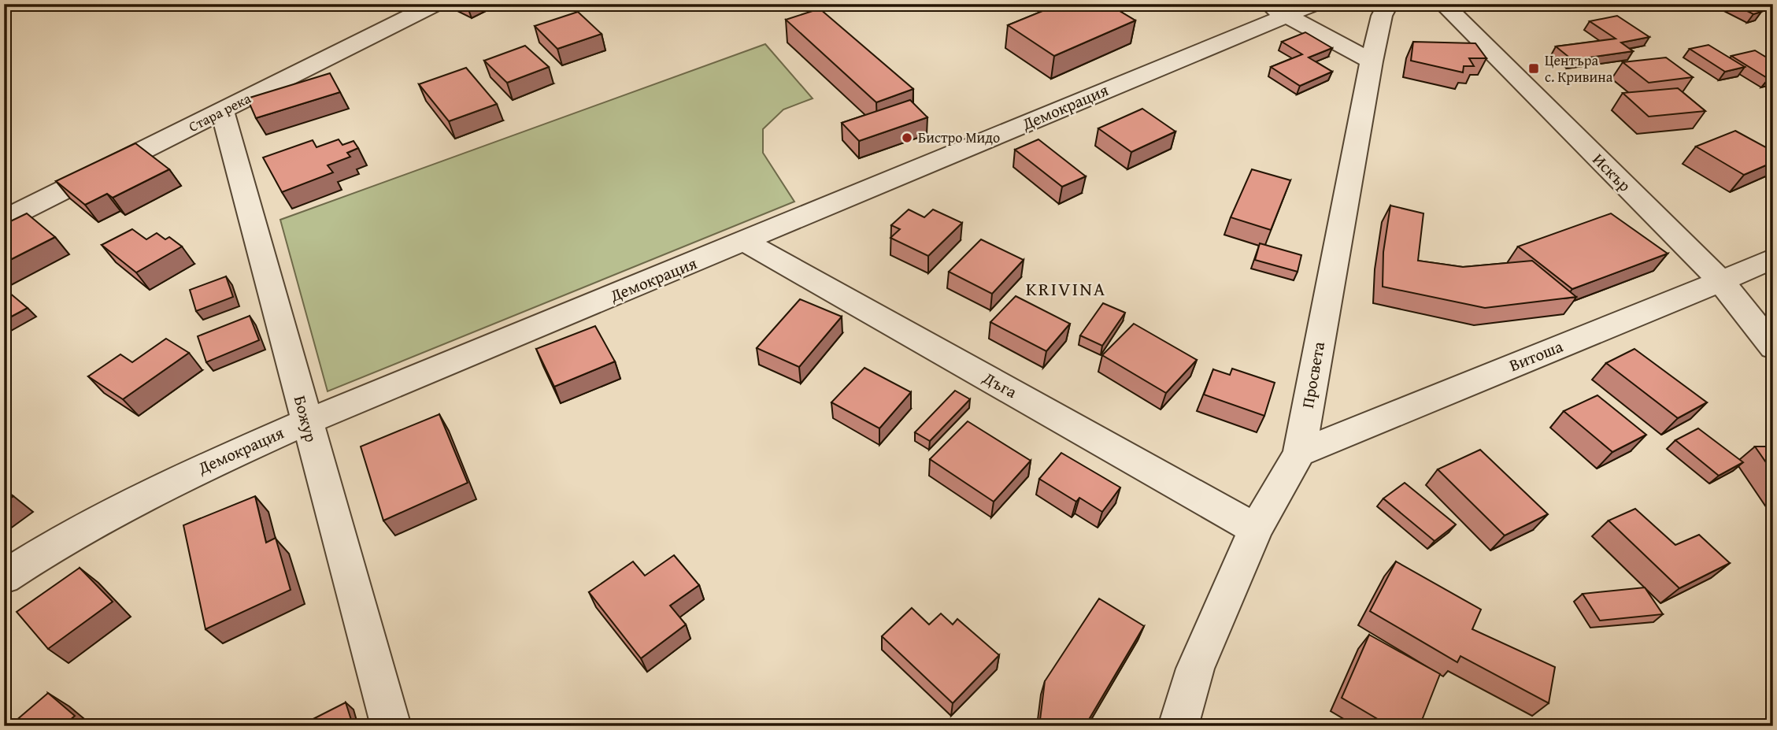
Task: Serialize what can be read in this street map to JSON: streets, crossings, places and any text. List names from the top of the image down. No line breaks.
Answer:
{"streets":{"street":["Демокрация","Стара река","Искър","Витоша","Просвета","Дъга","Божур"]},"crossings":[["Демокрация","Дъга"],["Демокрация","Божур"],["Стара река","Божур"],["Искър","Витоша"],["Витоша","Просвета"],["Просвета","Дъга"]],"districts":["KRIVINA"],"places":{"transit":["Центъра с. Кривина"],"other":["Бистро Мидо"]}}
